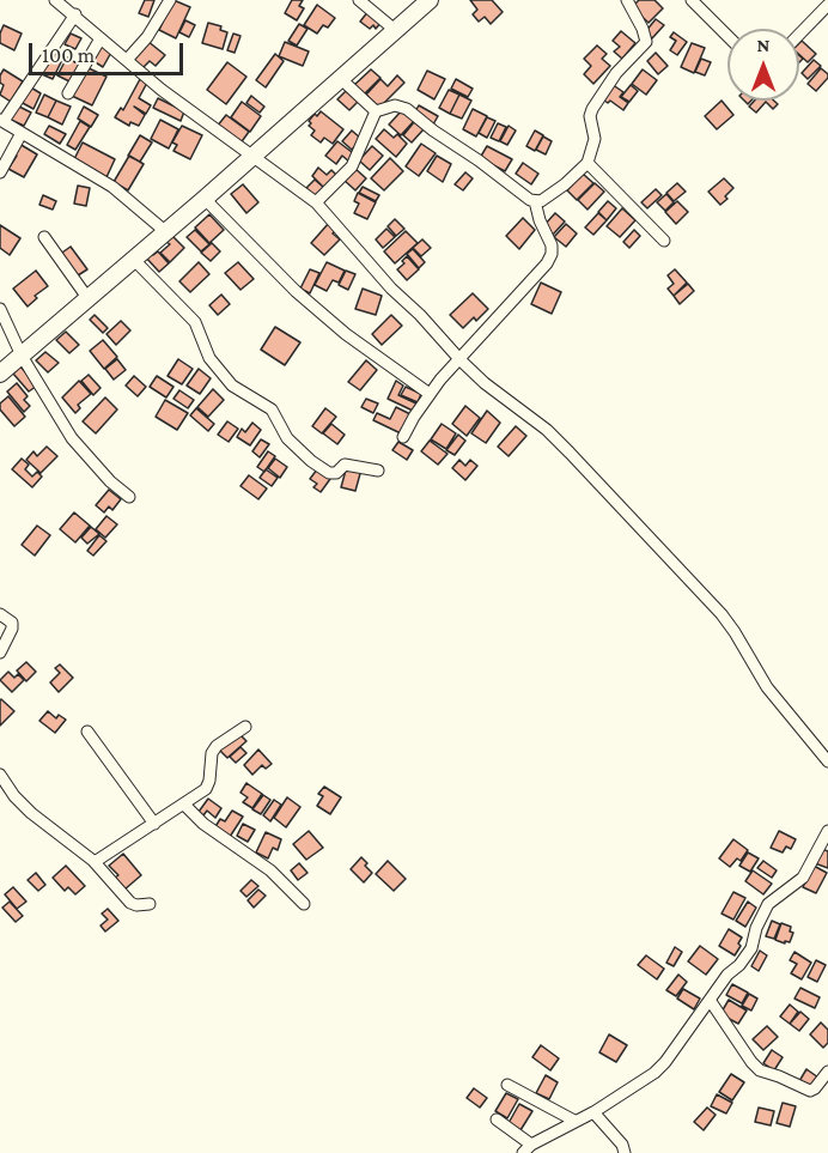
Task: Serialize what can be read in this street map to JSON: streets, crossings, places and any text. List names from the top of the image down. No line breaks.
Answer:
{"scale_bar":"100 m","north":"top"}
